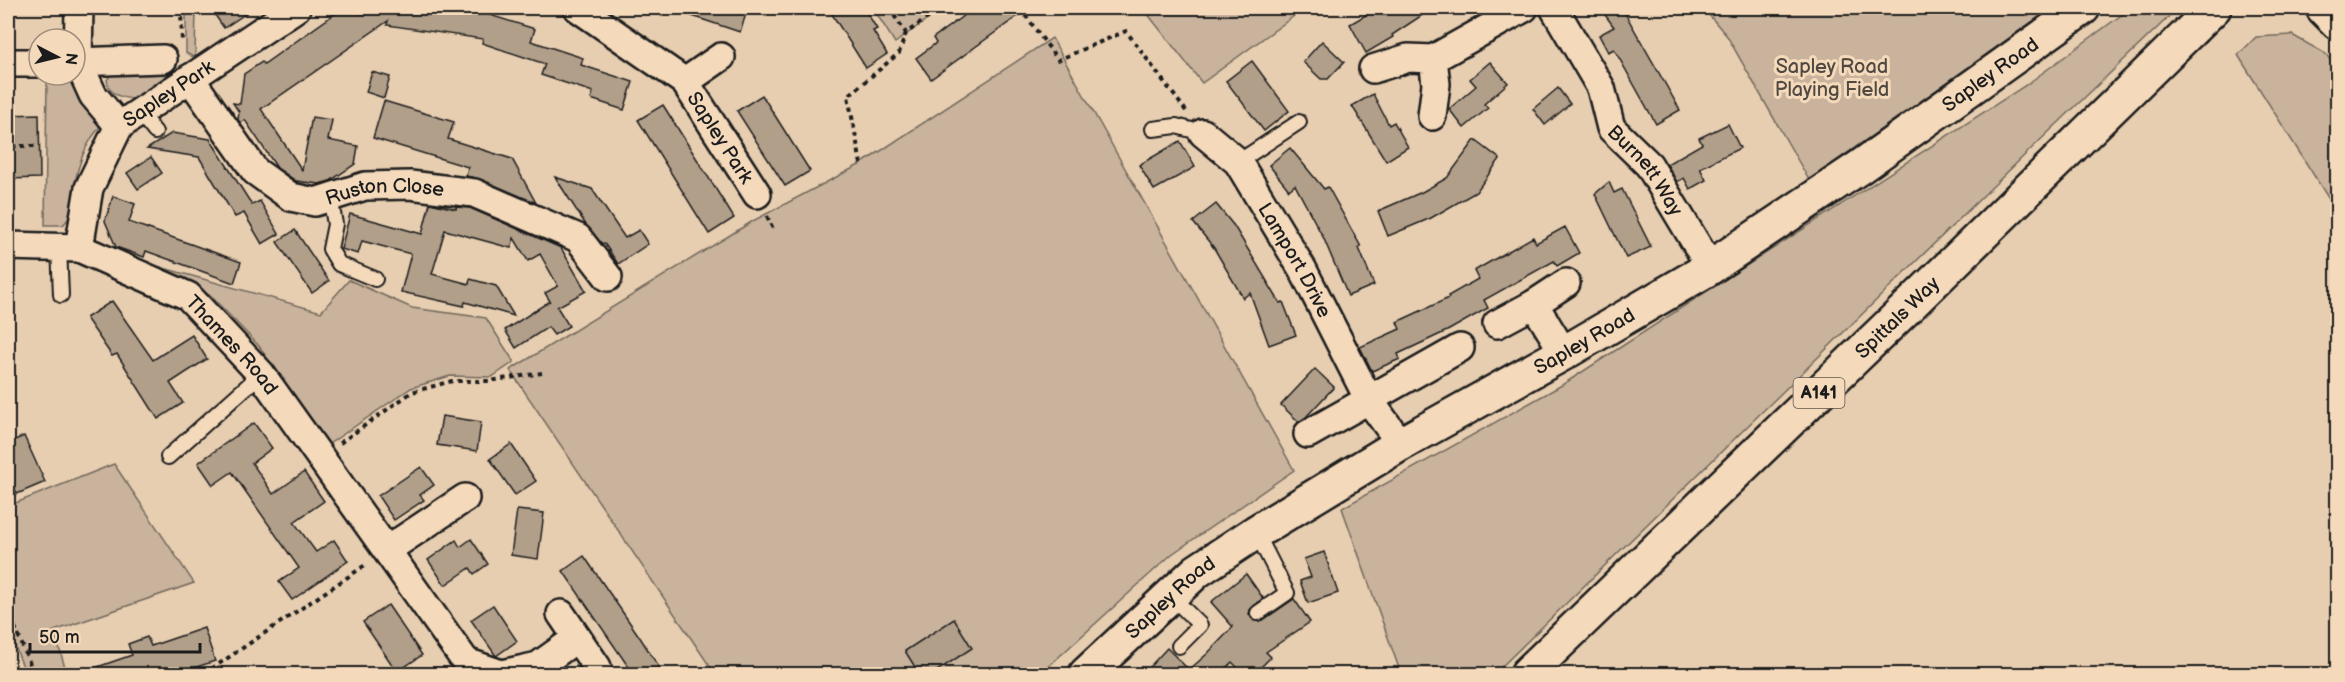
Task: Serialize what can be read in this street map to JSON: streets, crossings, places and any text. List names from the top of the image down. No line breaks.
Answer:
{"streets":{"main road":["Sapley Road","Spittals Way","A141"],"street":["Sapley Park","Burnett Way","Ruston Close","Lamport Drive","Thames Road"]},"crossings":[["Sapley Road","Burnett Way"],["Sapley Road","Lamport Drive"],["Sapley Park","Ruston Close"],["Sapley Park","Thames Road"]],"parks":["Sapley Road Playing Field"],"scale_bar":"50 m","north":"right"}
